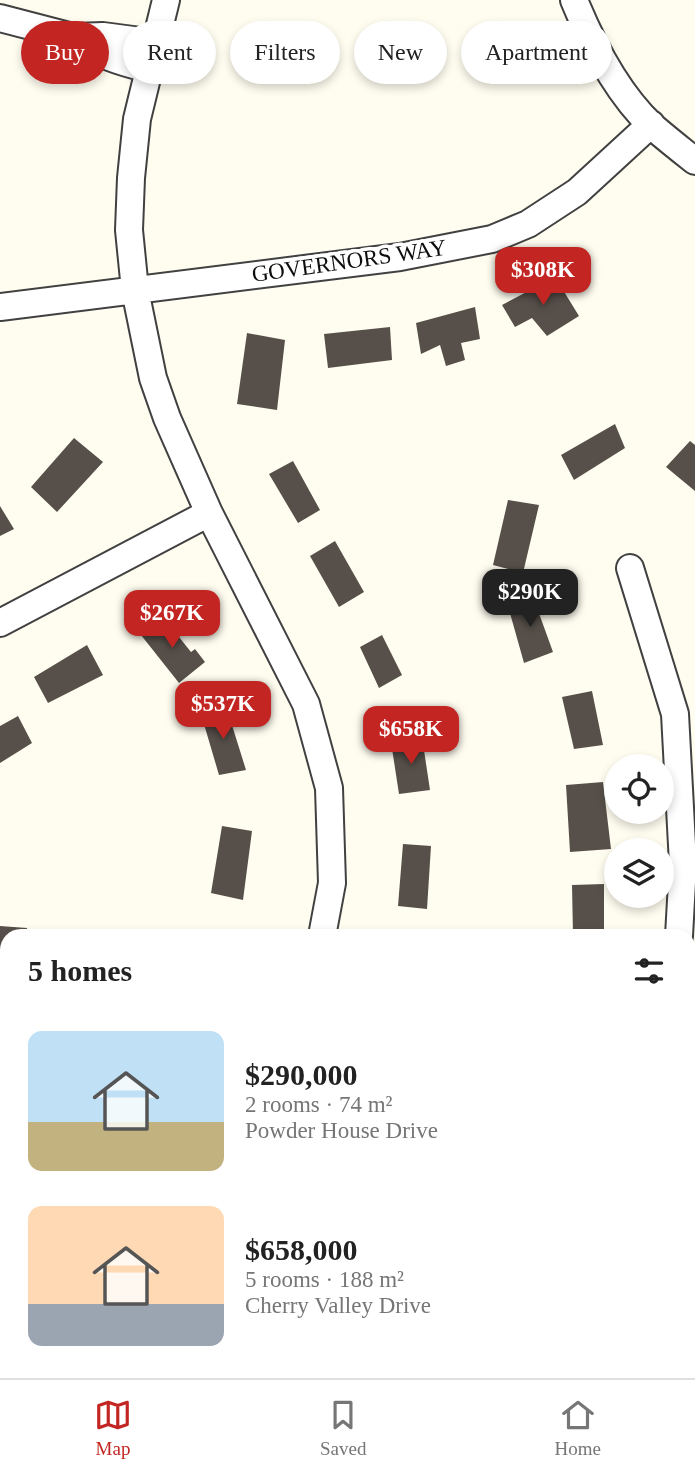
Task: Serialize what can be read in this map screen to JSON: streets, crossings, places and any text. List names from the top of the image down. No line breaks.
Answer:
{"streets":{"street":["GOVERNORS WAY"]},"page":{"chip":["Buy","Rent","Filters","New","Apartment"],"price":["$308K","$290K","$267K","$537K","$658K"],"heading":"5 homes","list":[{"name":"$290,000","note":"2 rooms · 74 m² · Powder House Drive"},{"name":"$658,000","note":"5 rooms · 188 m² · Cherry Valley Drive"}],"tabs":["Map","Saved","Home"]}}
